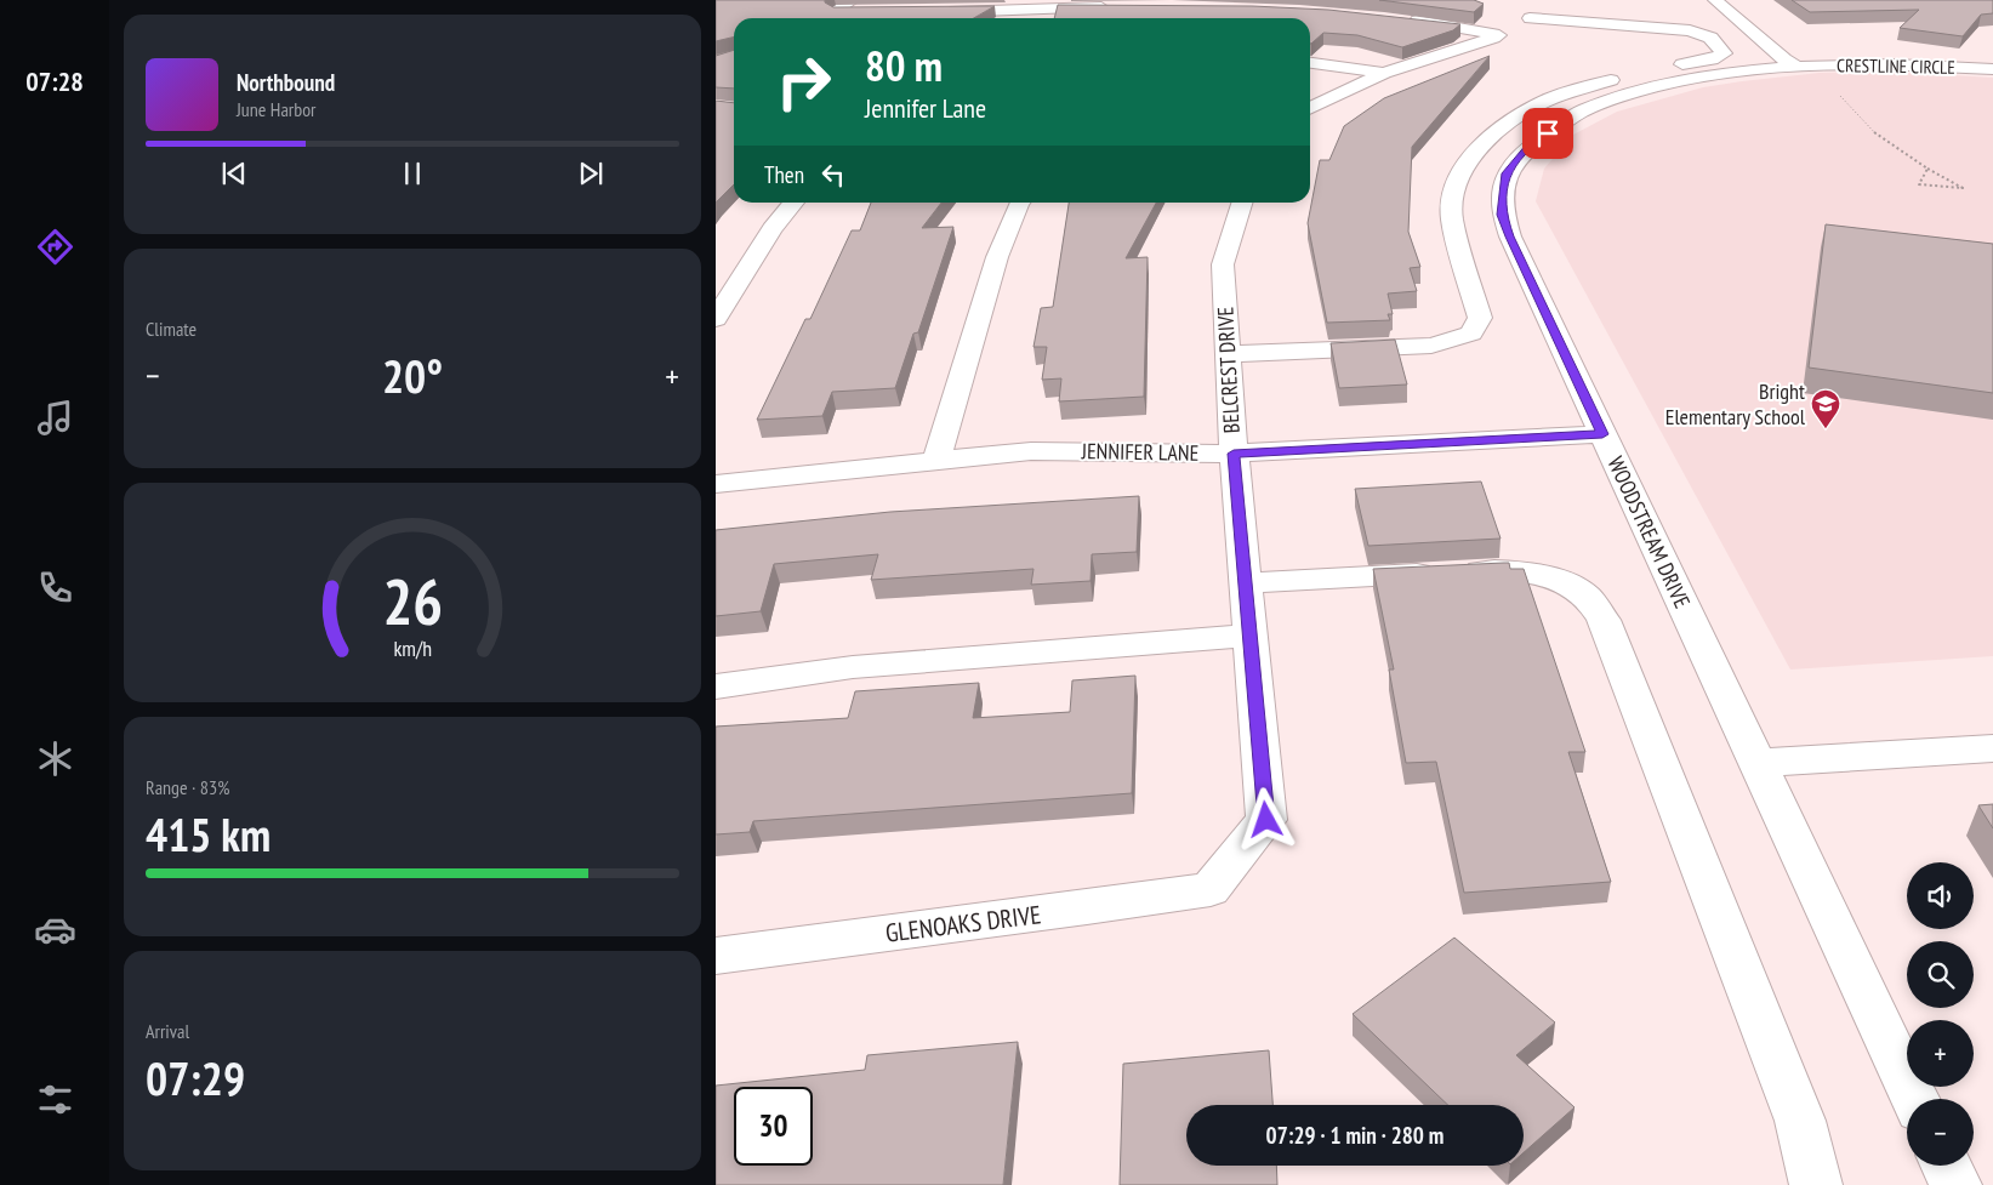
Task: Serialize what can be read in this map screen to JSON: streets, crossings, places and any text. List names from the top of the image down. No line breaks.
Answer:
{"streets":{"street":["CRESTLINE CIRCLE","BELCREST DRIVE","JENNIFER LANE","WOODSTREAM DRIVE","GLENOAKS DRIVE"]},"crossings":[["CRESTLINE CIRCLE","WOODSTREAM DRIVE"],["BELCREST DRIVE","JENNIFER LANE"],["BELCREST DRIVE","GLENOAKS DRIVE"],["JENNIFER LANE","WOODSTREAM DRIVE"]],"places":{"school or university":["Bright Elementary School"]},"page":{"tabs":"07:28","turn":["80 m","Jennifer Lane"],"song":["Northbound","June Harbor"],"then":"Then","tile":["Climate",["Range · 83%","415 km"],["Arrival","07:29"]],"heat":["−","20°","+"],"map_buttons":["+","−"],"limit":"30","trip":"07:29 · 1 min · 280 m","gauge":["26","km/h"]}}
